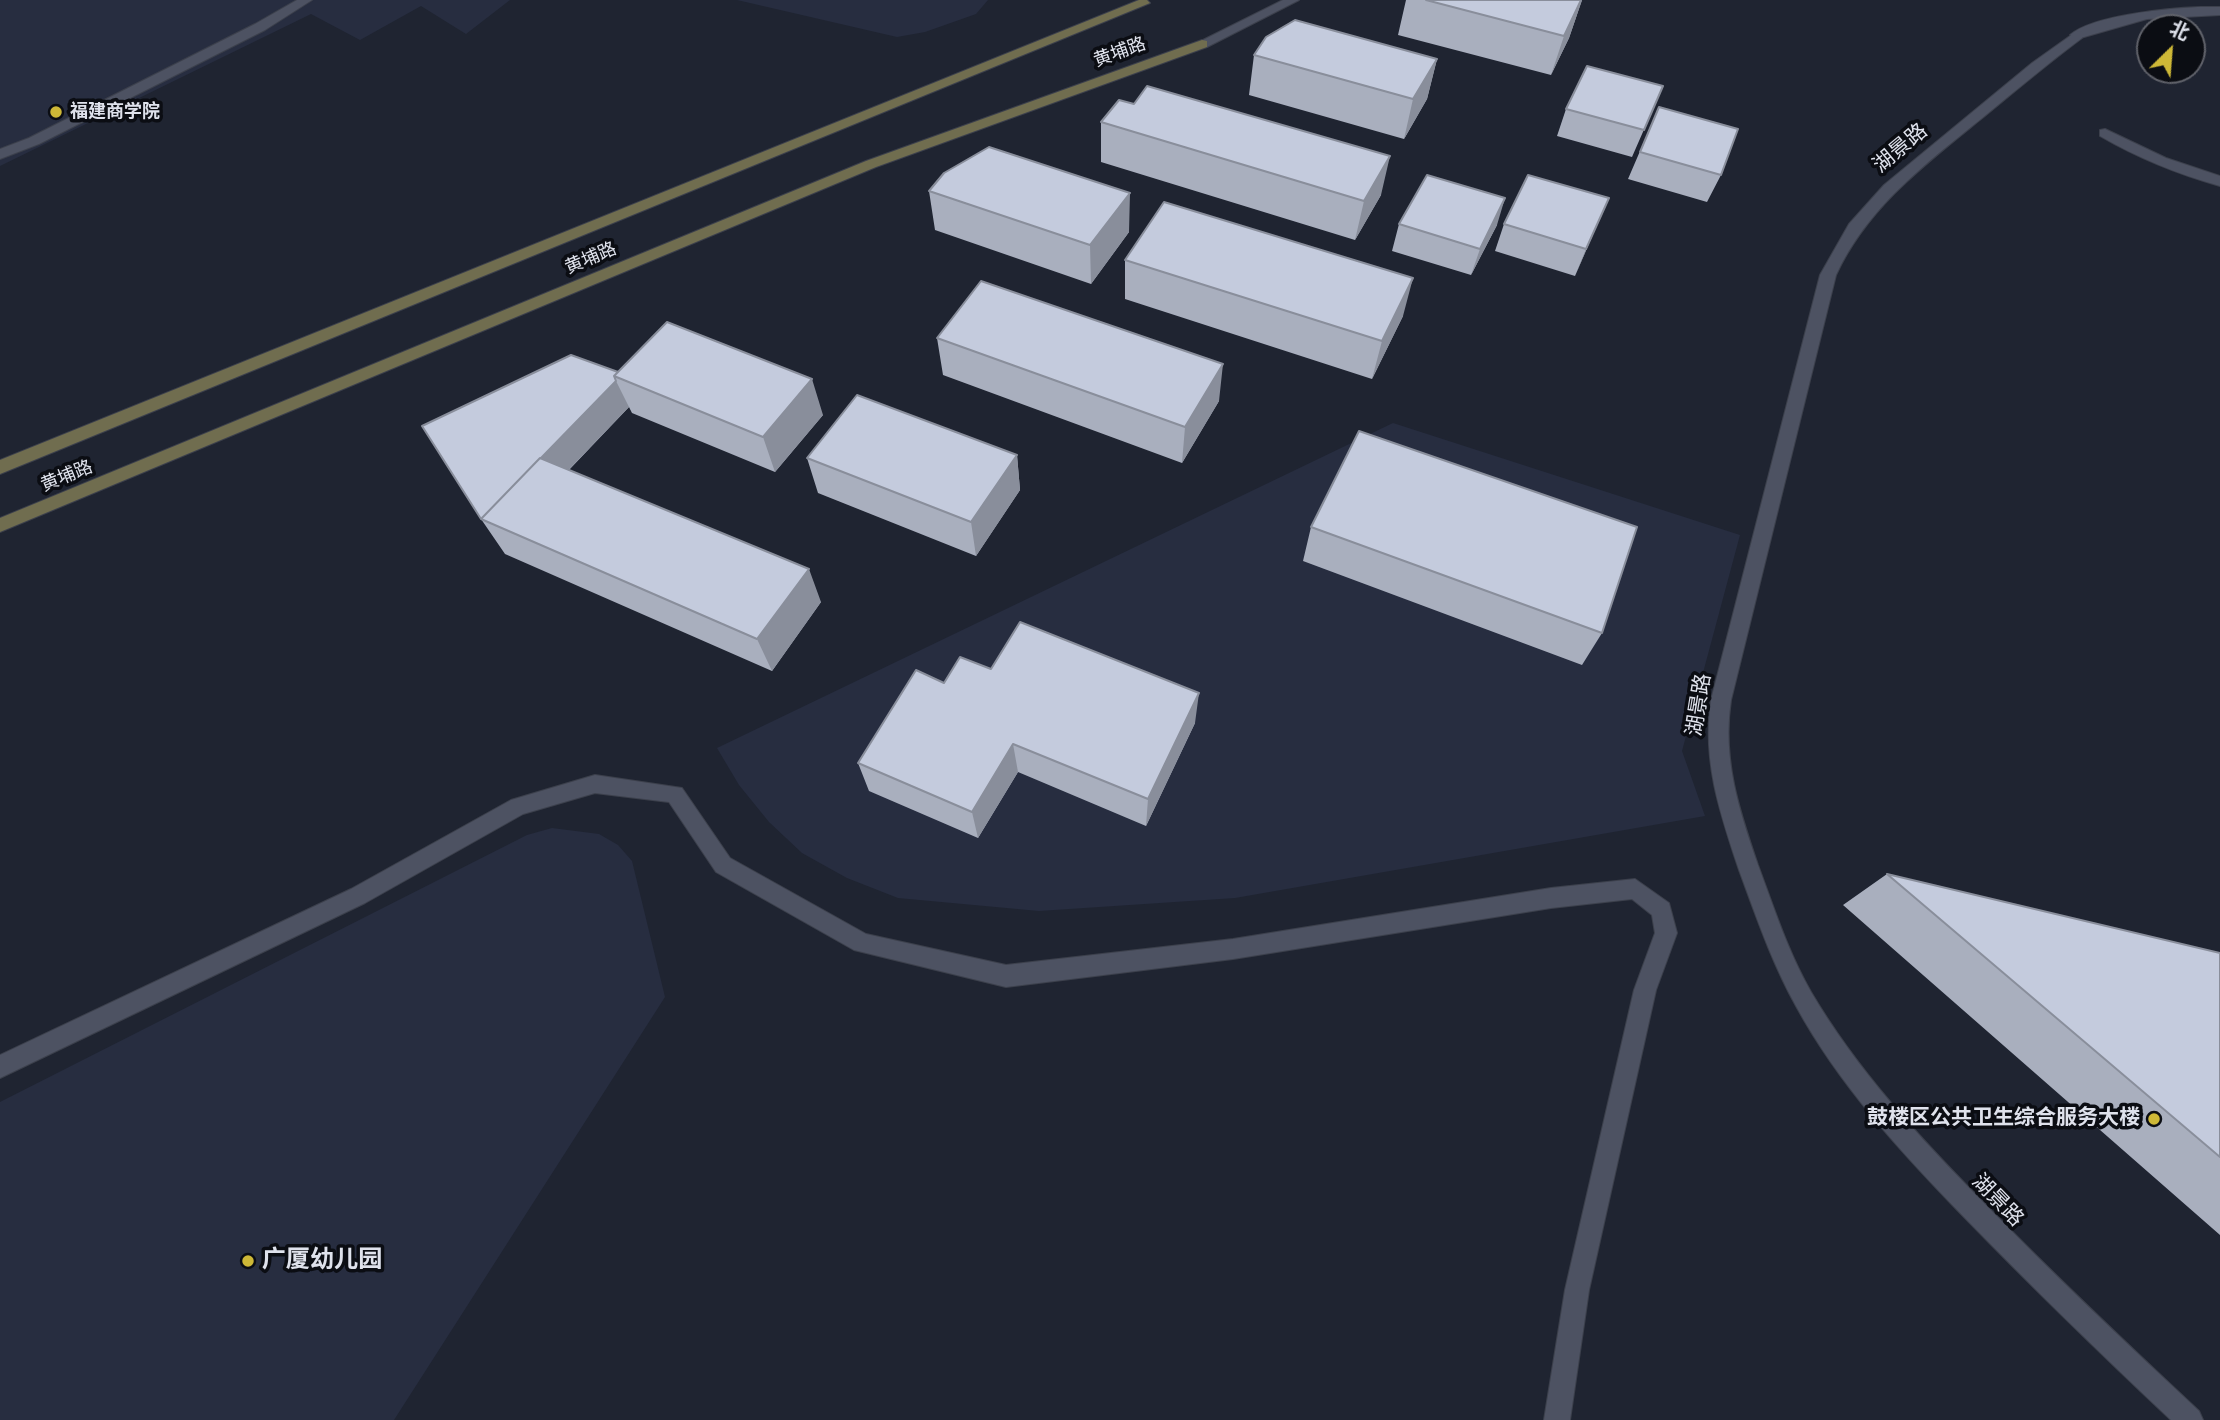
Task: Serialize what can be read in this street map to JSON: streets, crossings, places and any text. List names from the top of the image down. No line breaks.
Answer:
{"streets":{"main road":["黄埔路"],"street":["湖景路"]},"places":["福建商学院","鼓楼区公共卫生综合服务大楼","广厦幼儿园"],"north":"top right"}
